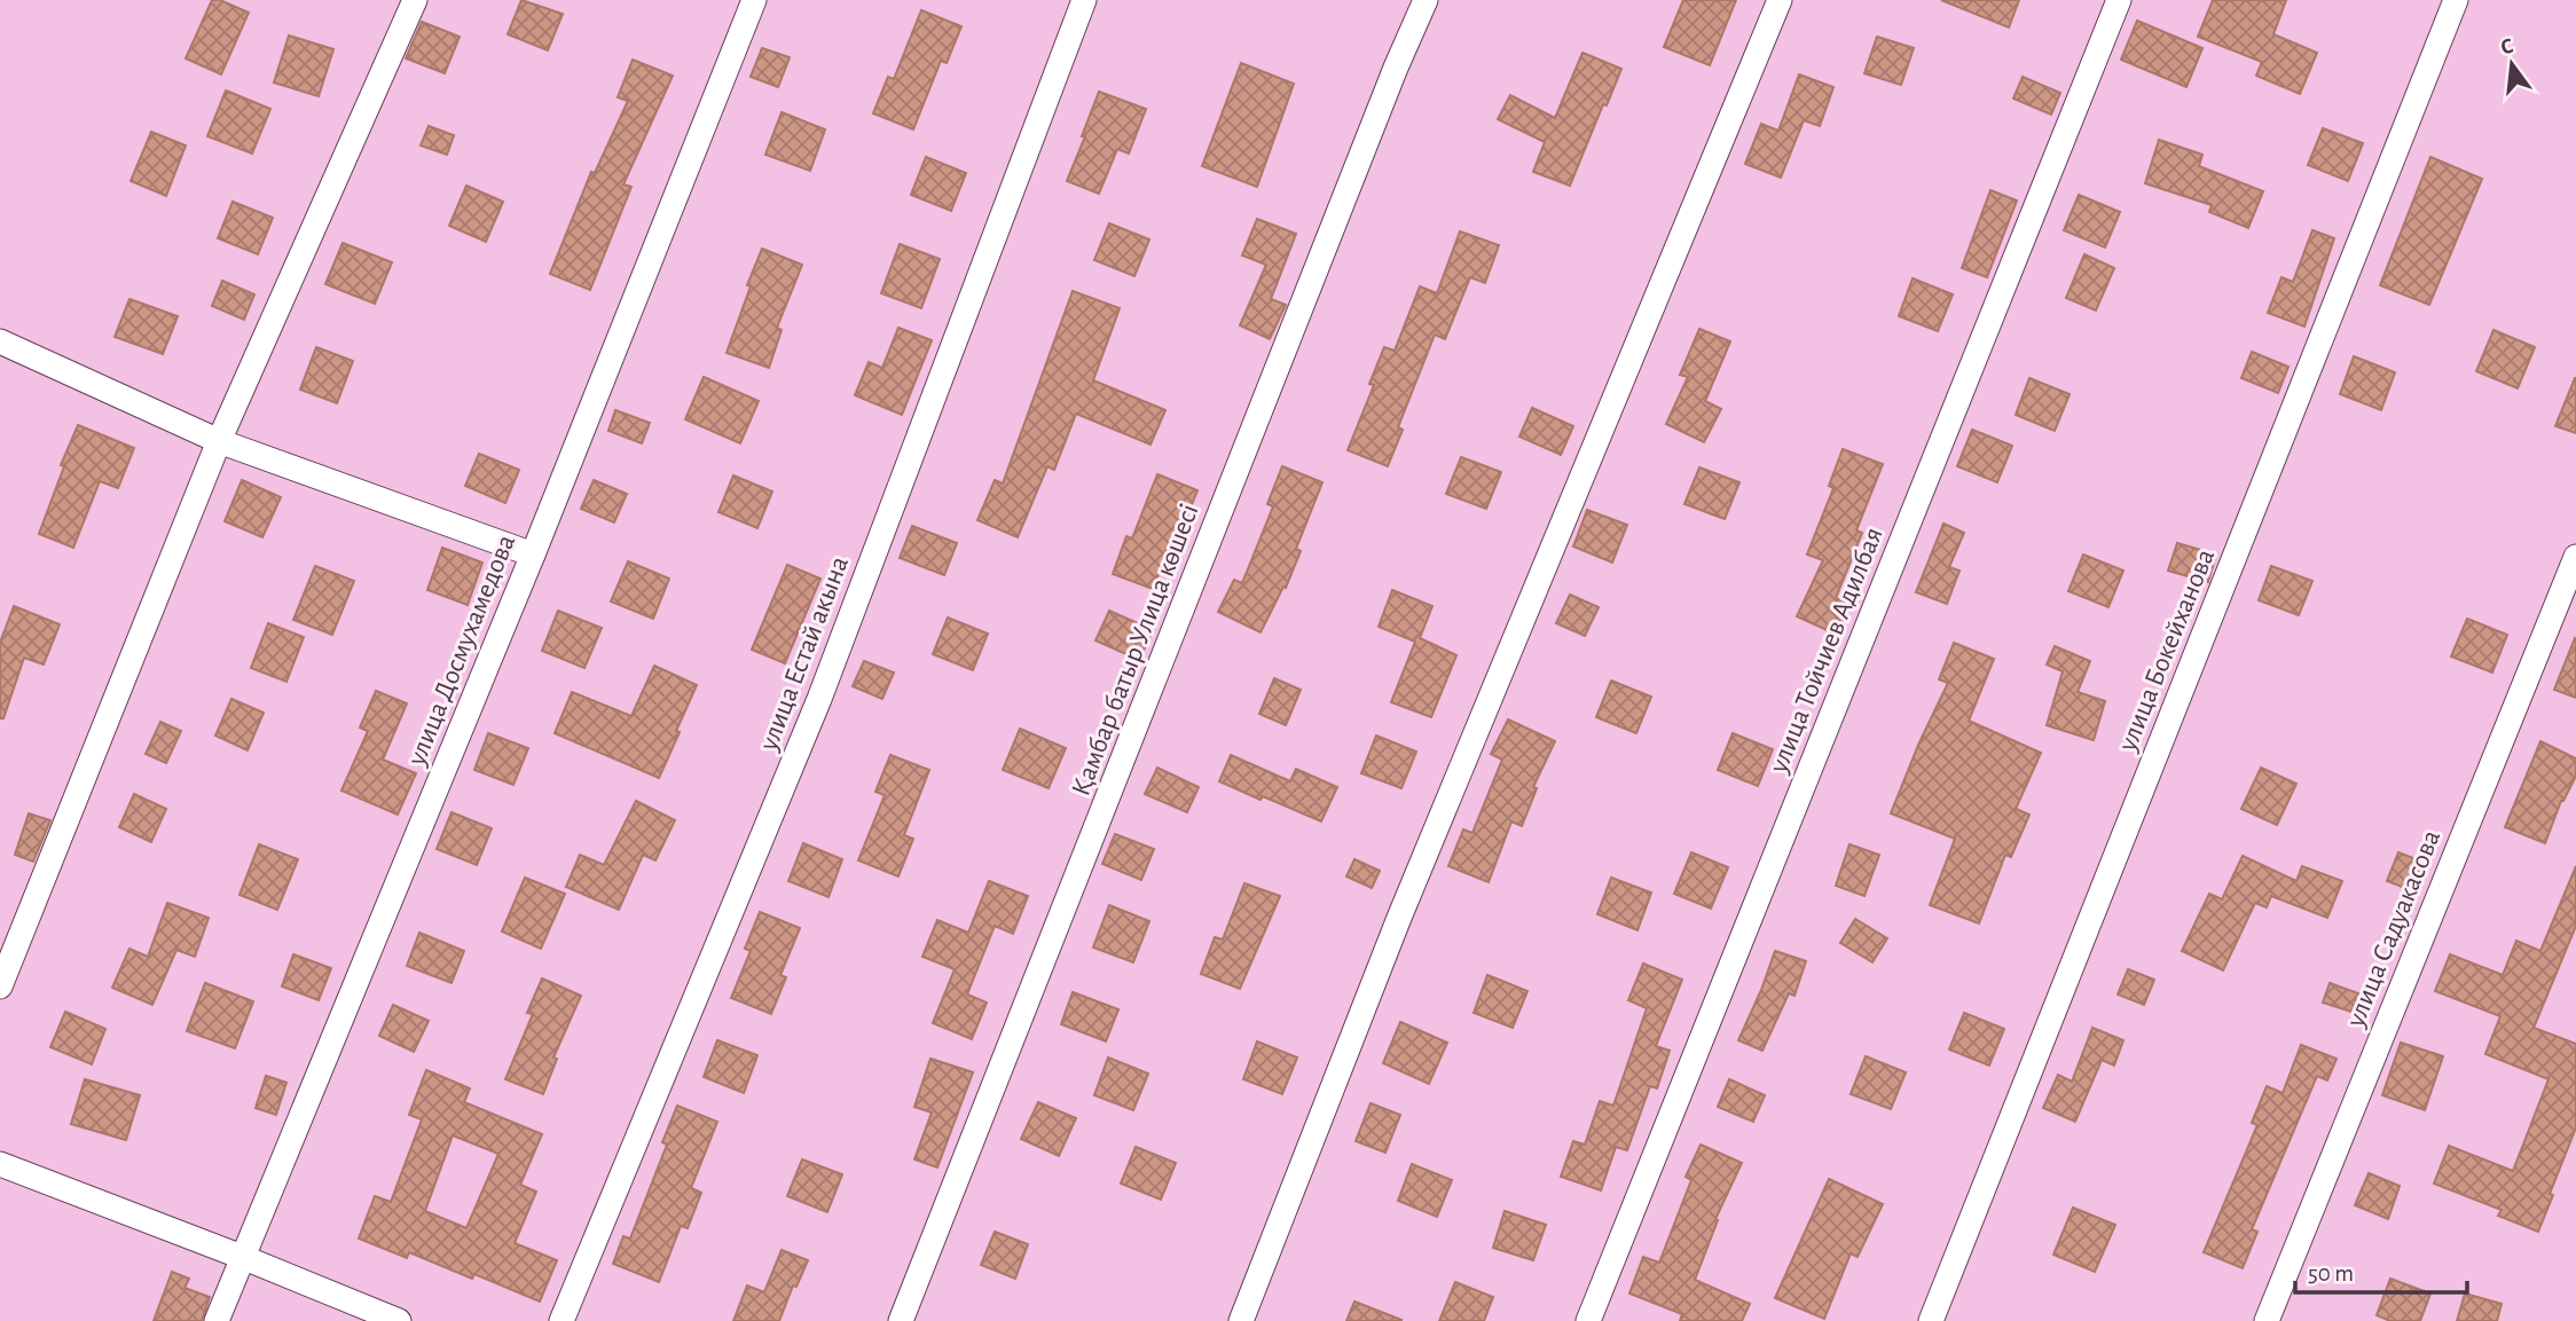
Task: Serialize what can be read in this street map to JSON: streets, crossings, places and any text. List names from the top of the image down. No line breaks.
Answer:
{"streets":{"street":["улица Досмухамедова","Қамбар батыр Улица көшесі","улица Тойчиев Адилбая","улица Бокейханова","улица Естай акына","улица Садуакасова"]},"scale_bar":"50 m","north":"top"}
